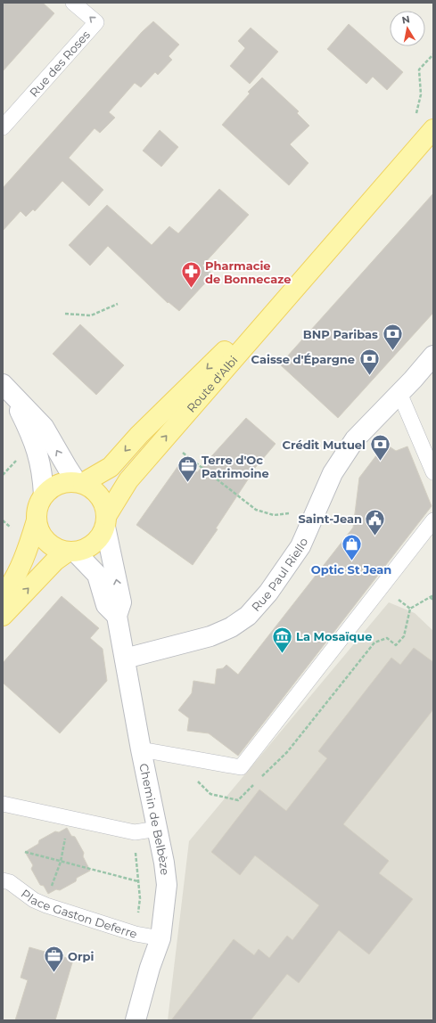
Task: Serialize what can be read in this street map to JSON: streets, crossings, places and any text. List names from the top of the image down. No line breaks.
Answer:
{"streets":{"main road":["Route d'Albi"],"street":["Rue Paul Riello","Chemin de Belbèze"],"lane":["Rue des Roses","Place Gaston Deferre"]},"crossings":[["Route d'Albi","Chemin de Belbèze"],["Rue Paul Riello","Chemin de Belbèze"],["Chemin de Belbèze","Place Gaston Deferre"]],"one_way":["Rue des Roses"],"places":{"pharmacy":["Pharmacie de Bonnecaze"],"bank":["BNP Paribas","Caisse d'Épargne","Crédit Mutuel"],"office":["Terre d'Oc Patrimoine","Orpi"],"public building":["Saint-Jean"],"shop":["Optic St Jean"],"museum":["La Mosaïque"]},"north":"top"}
